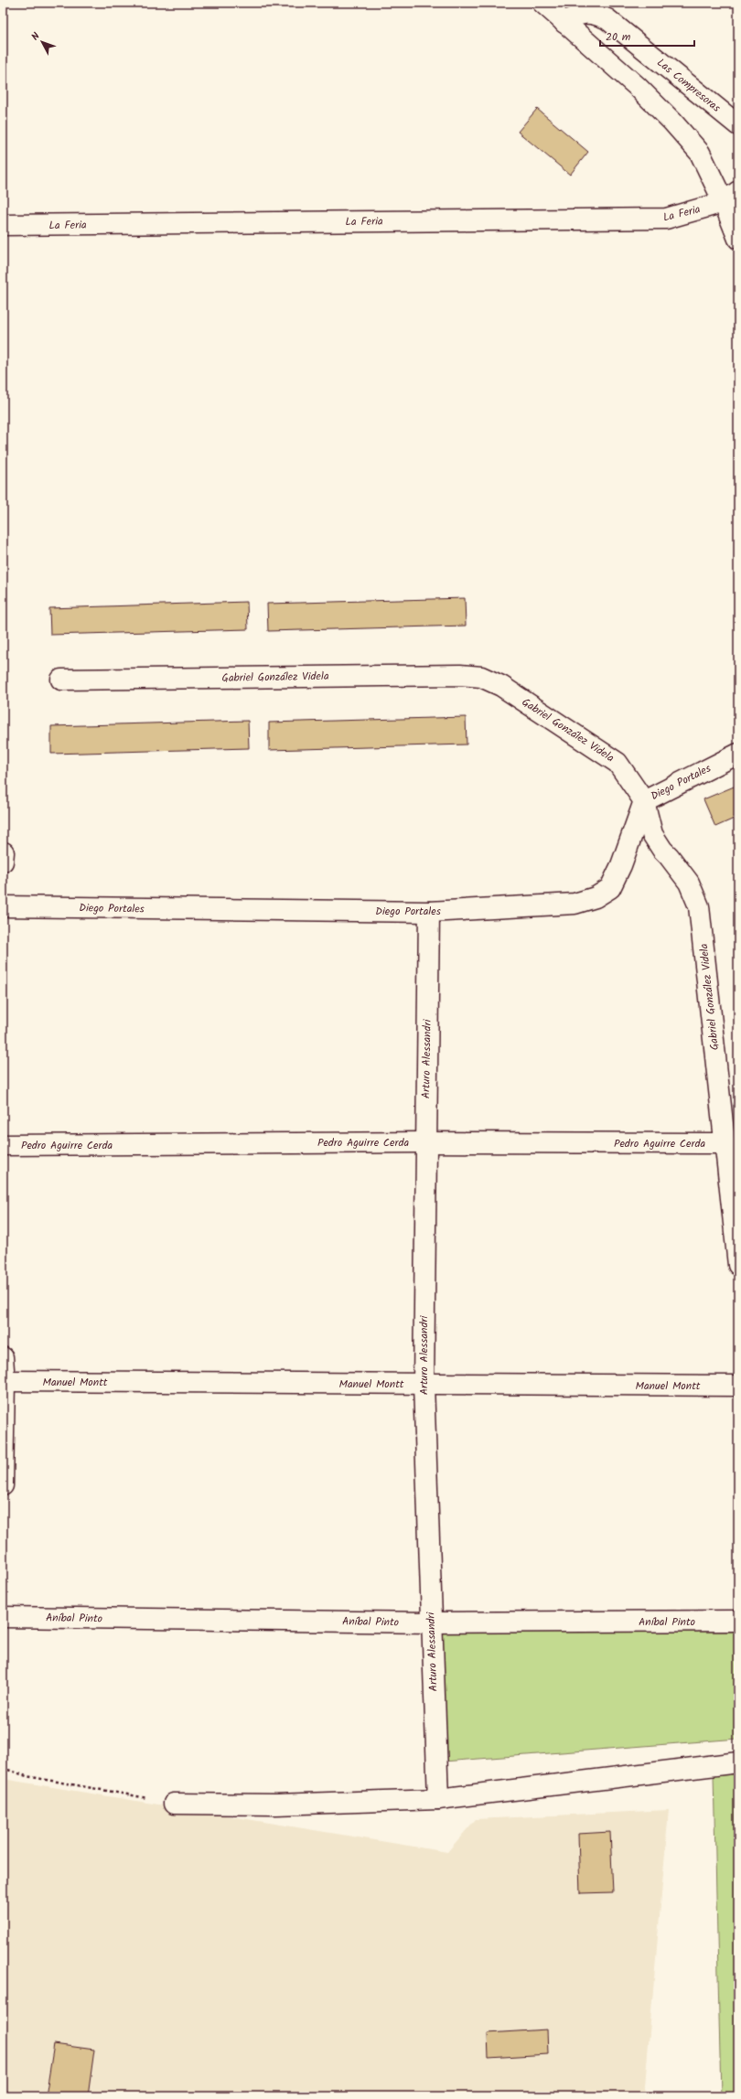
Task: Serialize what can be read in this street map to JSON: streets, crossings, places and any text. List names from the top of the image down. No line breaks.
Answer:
{"streets":{"street":["Las Compresoras","La Feria","Gabriel González Videla","Diego Portales","Arturo Alessandri","Pedro Aguirre Cerda","Manuel Montt","Aníbal Pinto"]},"crossings":[["Gabriel González Videla","Diego Portales"],["Gabriel González Videla","Pedro Aguirre Cerda"],["Diego Portales","Arturo Alessandri"],["Arturo Alessandri","Pedro Aguirre Cerda"],["Arturo Alessandri","Manuel Montt"],["Arturo Alessandri","Aníbal Pinto"]],"scale_bar":"20 m","north":"top left"}
